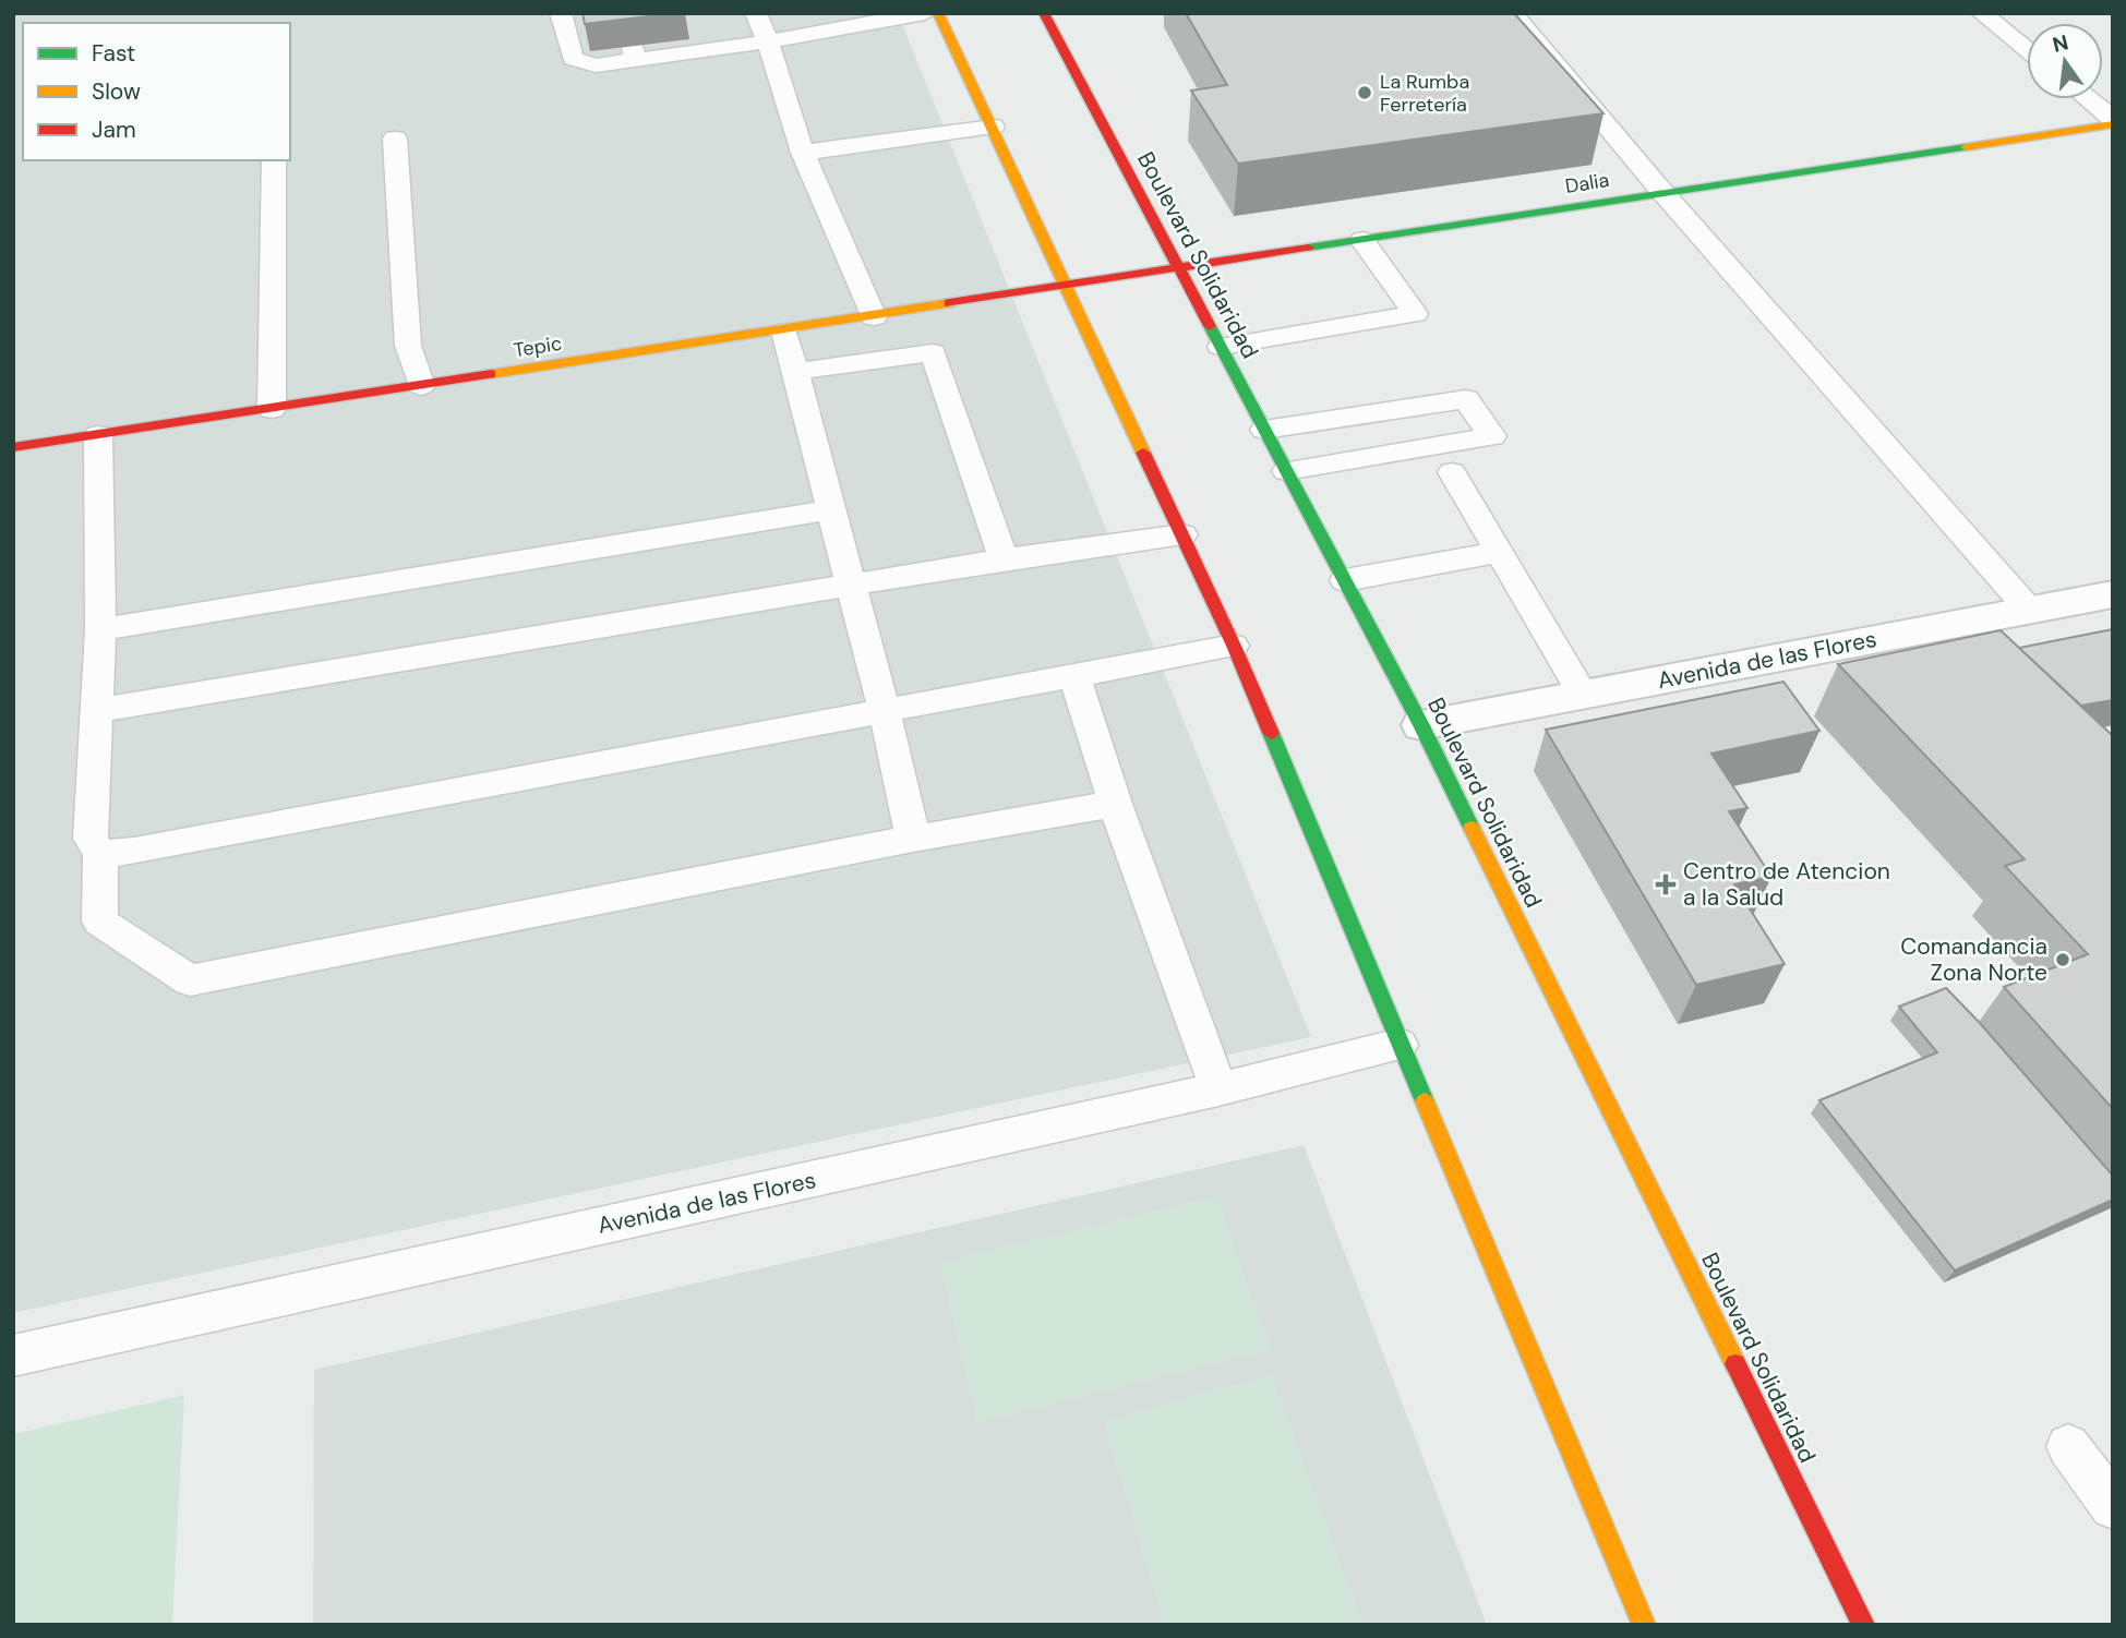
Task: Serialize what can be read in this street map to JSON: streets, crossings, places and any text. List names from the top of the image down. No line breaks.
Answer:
{"streets":{"main road":["Dalia","Boulevard Solidaridad","Tepic"],"street":["Avenida de las Flores"]},"crossings":[["Dalia","Boulevard Solidaridad"],["Dalia","Tepic"],["Boulevard Solidaridad","Avenida de las Flores"]],"places":{"other":["La Rumba Ferretería","Comandancia Zona Norte"],"health":["Centro de Atencion a la Salud"]},"legend":["Fast","Slow","Jam"],"north":"top"}
